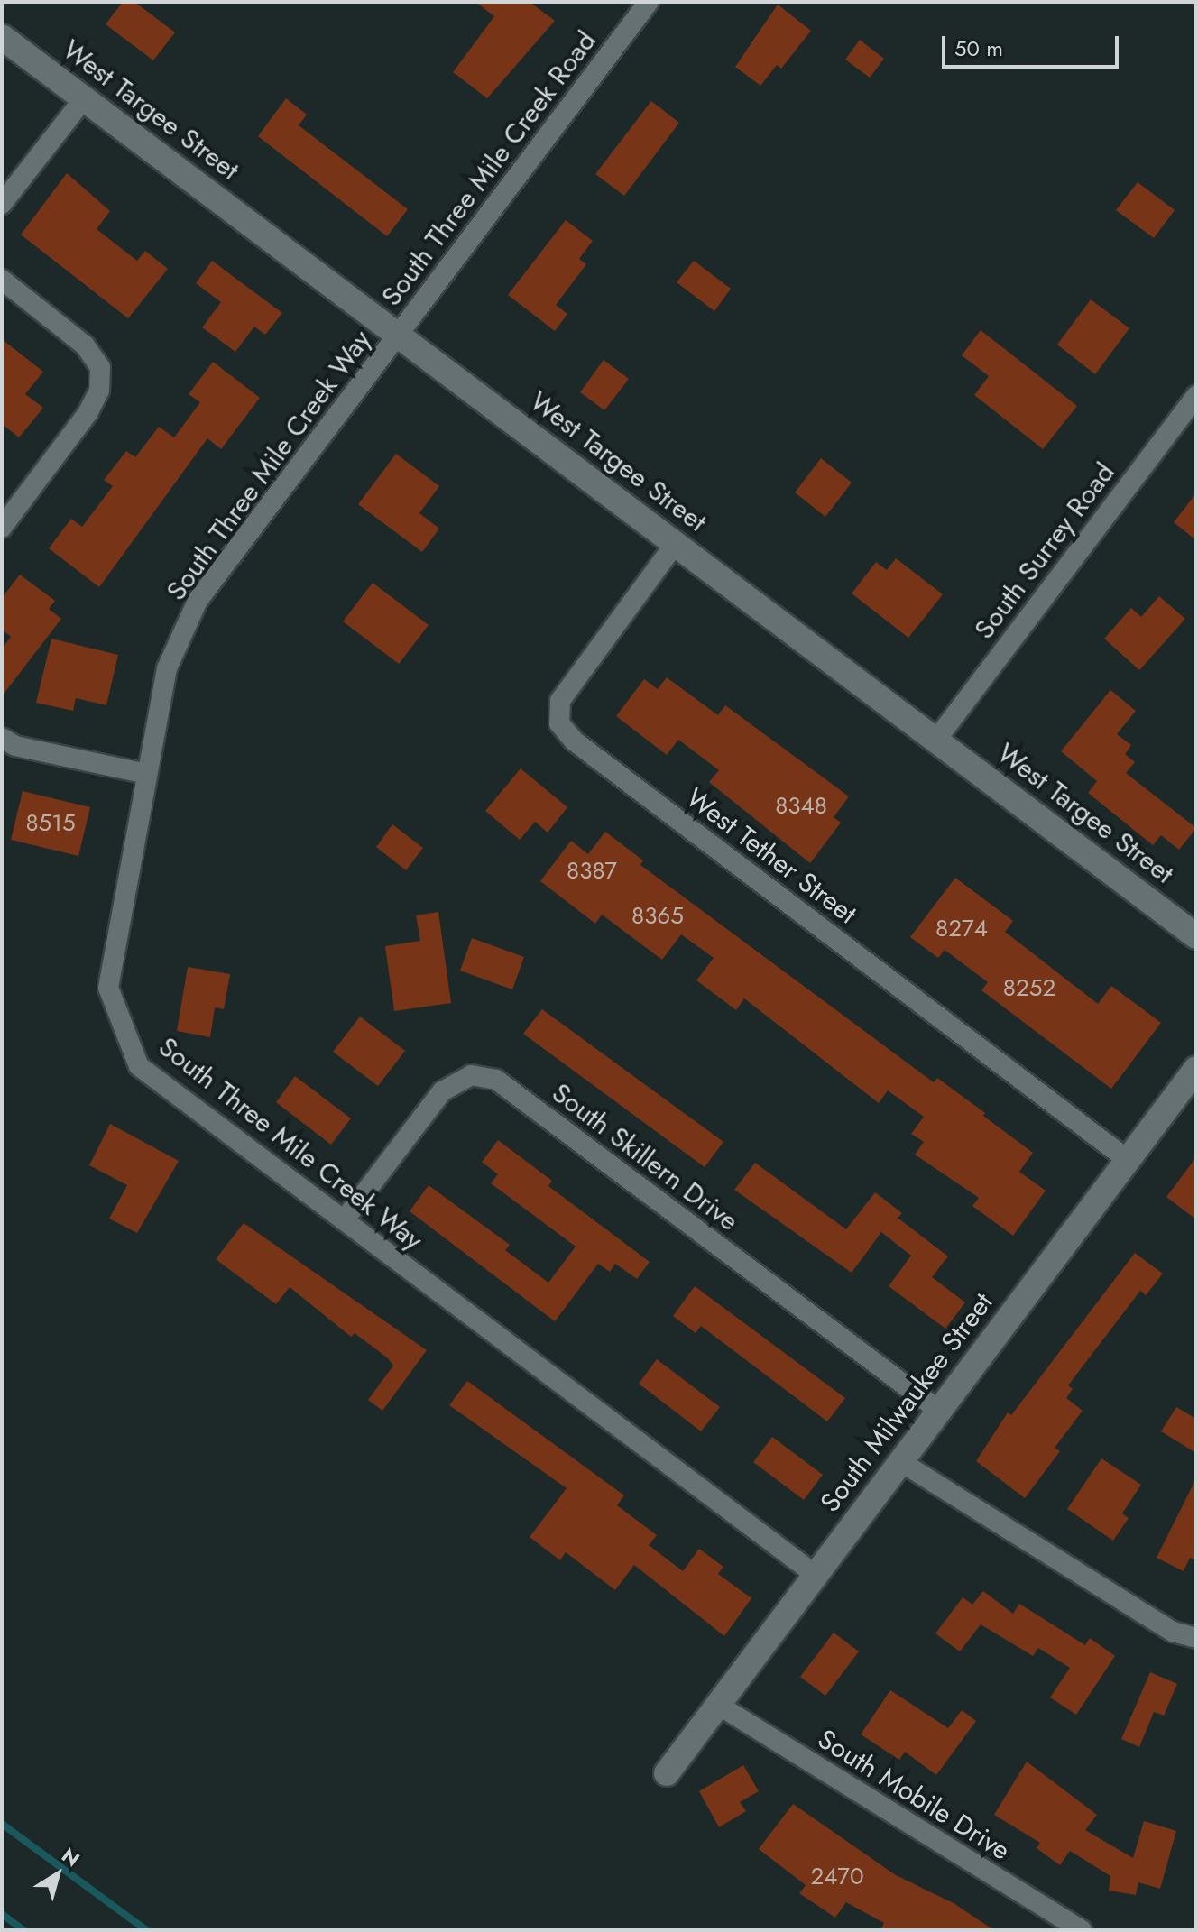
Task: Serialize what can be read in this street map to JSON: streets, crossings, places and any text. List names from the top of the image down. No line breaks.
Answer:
{"streets":{"street":["West Targee Street","South Three Mile Creek Road","South Three Mile Creek Way","South Surrey Road","West Tether Street","South Skillern Drive","South Milwaukee Street","South Mobile Drive"]},"crossings":[["West Targee Street","South Three Mile Creek Road"],["West Targee Street","South Three Mile Creek Way"],["West Targee Street","South Surrey Road"],["West Targee Street","West Tether Street"],["South Three Mile Creek Road","South Three Mile Creek Way"],["South Three Mile Creek Way","South Skillern Drive"],["South Three Mile Creek Way","South Milwaukee Street"],["West Tether Street","South Milwaukee Street"],["South Skillern Drive","South Milwaukee Street"],["South Milwaukee Street","South Mobile Drive"]],"house_numbers":["8348","8515","8387","8365","8274","8252","2470"],"scale_bar":"50 m","north":"top right"}
